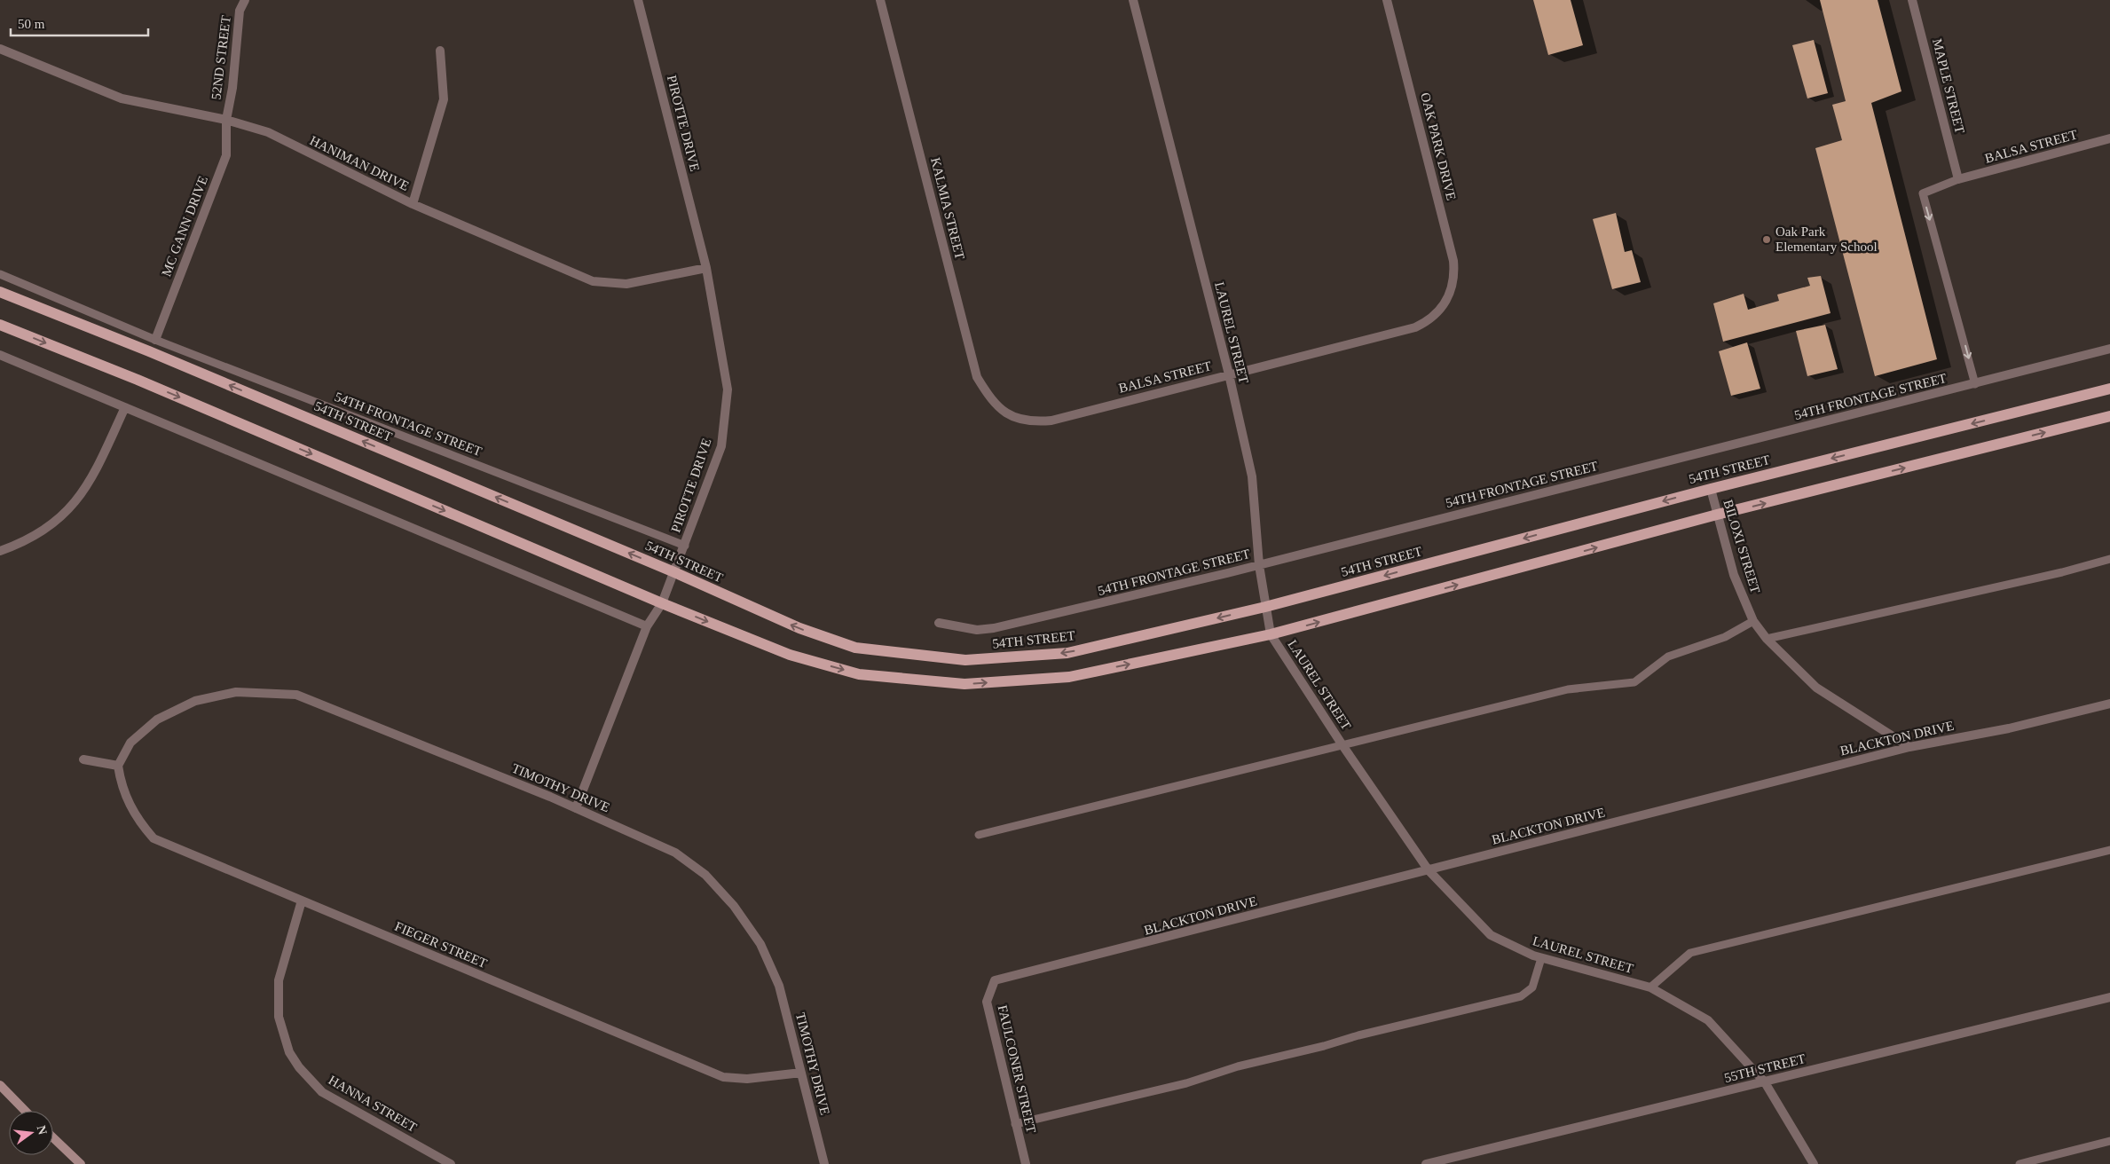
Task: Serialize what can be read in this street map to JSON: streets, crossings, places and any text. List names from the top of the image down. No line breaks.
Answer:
{"streets":{"main road":["54TH STREET"],"street":["52ND STREET","MAPLE STREET","PIROTTE DRIVE","OAK PARK DRIVE","BALSA STREET","HANIMAN DRIVE","KALMIA STREET","MC GANN DRIVE","LAUREL STREET","54TH FRONTAGE STREET","BILOXI STREET","BLACKTON DRIVE","TIMOTHY DRIVE","FIEGER STREET","55TH STREET","FAULCONER STREET","HANNA STREET"]},"crossings":[["52ND STREET","HANIMAN DRIVE"],["52ND STREET","MC GANN DRIVE"],["MAPLE STREET","BALSA STREET"],["PIROTTE DRIVE","HANIMAN DRIVE"],["PIROTTE DRIVE","54TH FRONTAGE STREET"],["PIROTTE DRIVE","54TH STREET"],["PIROTTE DRIVE","TIMOTHY DRIVE"],["OAK PARK DRIVE","BALSA STREET"],["BALSA STREET","KALMIA STREET"],["BALSA STREET","LAUREL STREET"],["HANIMAN DRIVE","MC GANN DRIVE"],["MC GANN DRIVE","54TH FRONTAGE STREET"],["LAUREL STREET","54TH FRONTAGE STREET"],["LAUREL STREET","54TH STREET"],["LAUREL STREET","BLACKTON DRIVE"],["LAUREL STREET","55TH STREET"],["54TH STREET","BILOXI STREET"],["BILOXI STREET","BLACKTON DRIVE"],["BLACKTON DRIVE","FAULCONER STREET"],["TIMOTHY DRIVE","FIEGER STREET"],["FIEGER STREET","HANNA STREET"]],"places":["Oak Park Elementary School"],"scale_bar":"50 m","north":"right"}
